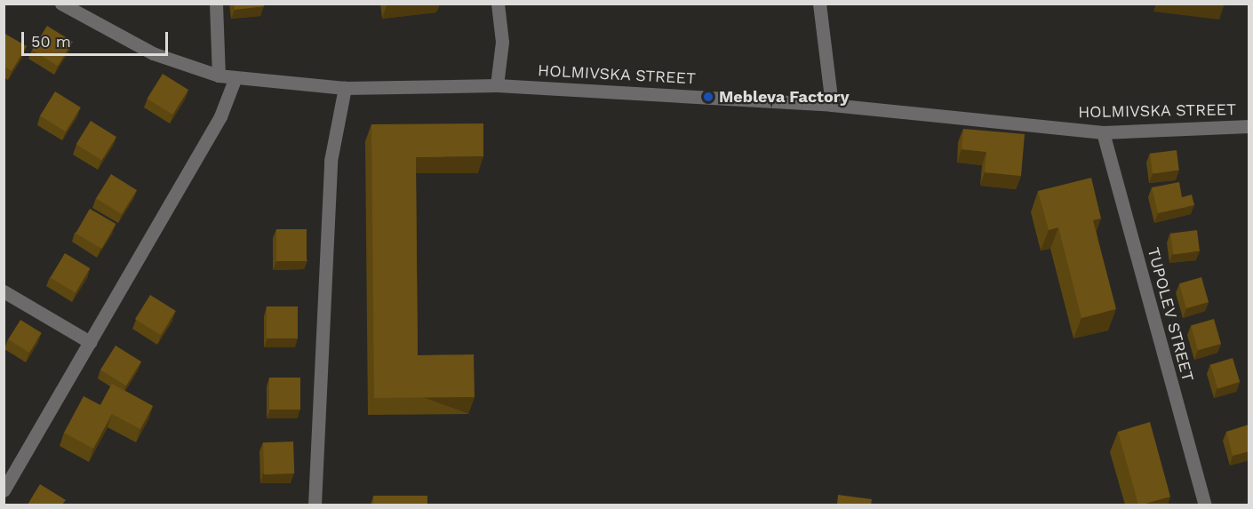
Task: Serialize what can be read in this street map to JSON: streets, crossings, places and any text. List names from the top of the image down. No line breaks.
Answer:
{"streets":{"street":["HOLMIVSKA STREET","TUPOLEV STREET"]},"crossings":[["HOLMIVSKA STREET","TUPOLEV STREET"]],"places":["Mebleva Factory"],"scale_bar":"50 m"}
